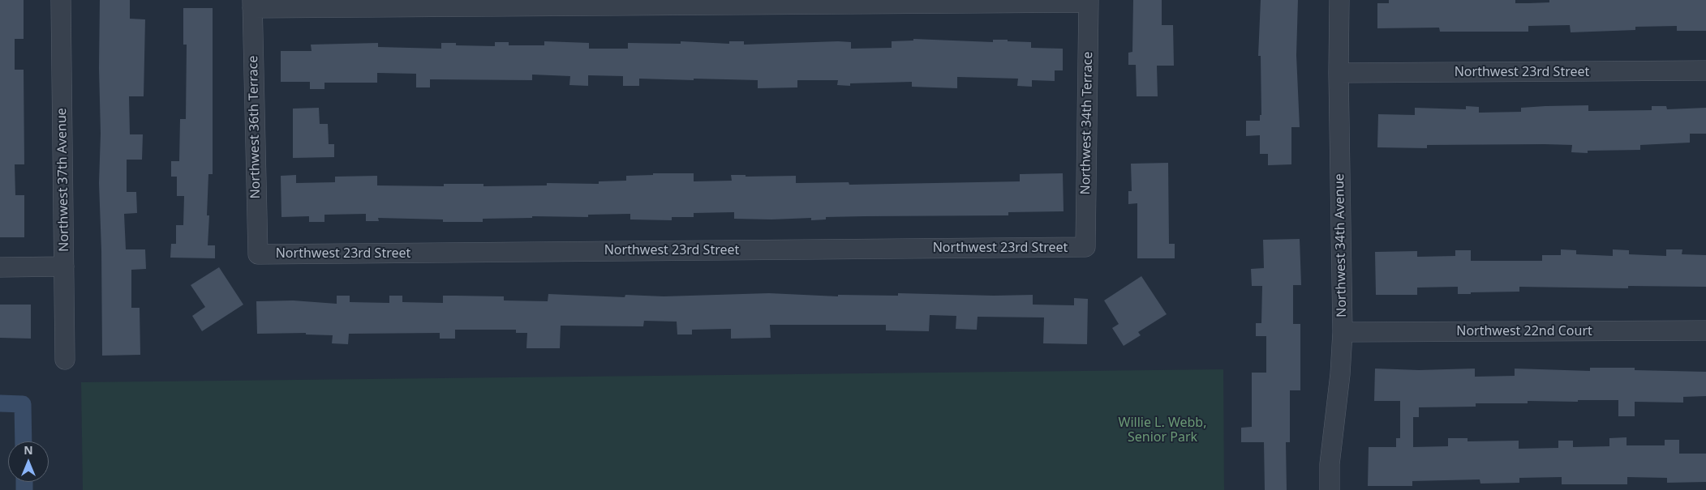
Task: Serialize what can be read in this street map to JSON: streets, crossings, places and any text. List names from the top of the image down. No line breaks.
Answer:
{"streets":{"street":["Northwest 23rd Street","Northwest 34th Terrace","Northwest 36th Terrace","Northwest 37th Avenue","Northwest 34th Avenue","Northwest 22nd Court"]},"crossings":[["Northwest 23rd Street","Northwest 34th Terrace"],["Northwest 23rd Street","Northwest 36th Terrace"],["Northwest 23rd Street","Northwest 34th Avenue"],["Northwest 34th Avenue","Northwest 22nd Court"]],"parks":["Willie L. Webb, Senior Park"],"north":"top"}
